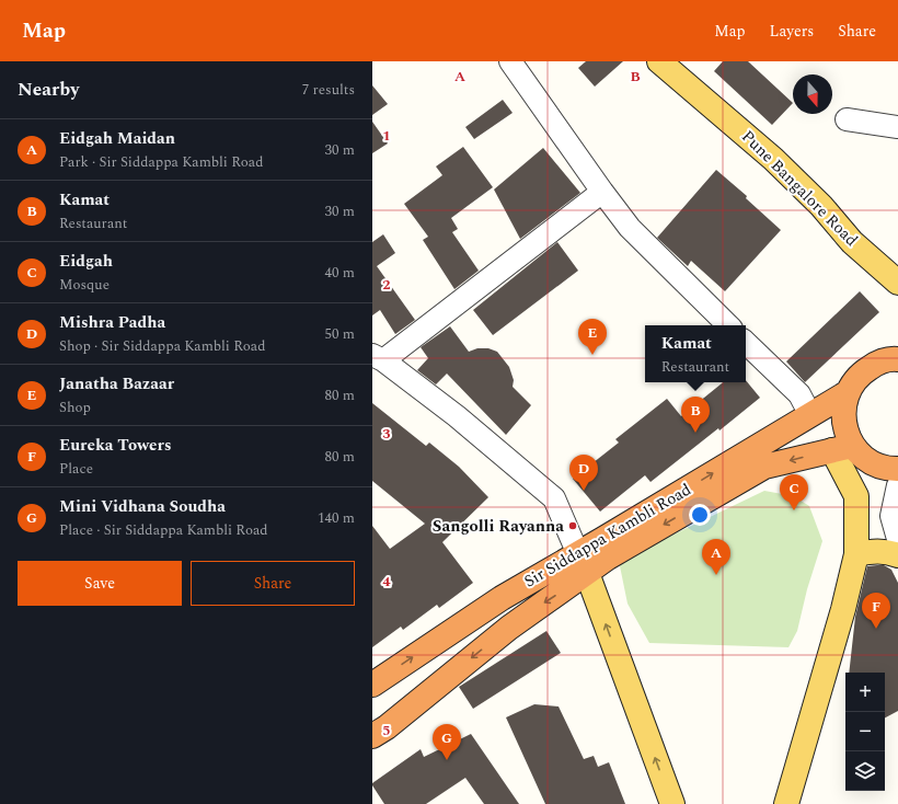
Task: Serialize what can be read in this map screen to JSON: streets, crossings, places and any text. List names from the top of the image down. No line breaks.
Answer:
{"streets":{"highway":["Sir Siddappa Kambli Road"],"main road":["Pune Bangalore Road"]},"places":["Sangolli Rayanna"],"north":"bottom","page":{"header":"Map","nav":["Map","Layers","Share"],"heading":["Nearby","7 results"],"list":[{"mark":"A","name":"Eidgah Maidan","note":"Park · Sir Siddappa Kambli Road","value":"30 m"},{"mark":"B","name":"Kamat","note":"Restaurant","value":"30 m"},{"mark":"C","name":"Eidgah","note":"Mosque","value":"40 m"},{"mark":"D","name":"Mishra Padha","note":"Shop · Sir Siddappa Kambli Road","value":"50 m"},{"mark":"E","name":"Janatha Bazaar","note":"Shop","value":"80 m"},{"mark":"F","name":"Eureka Towers","note":"Place","value":"80 m"},{"mark":"G","name":"Mini Vidhana Soudha","note":"Place · Sir Siddappa Kambli Road","value":"140 m"}],"pins":["E","B","D","C","A","F","G"],"popup":["Kamat","Restaurant"],"buttons":["Save","Share"],"map_buttons":["+","−"]},"grid":{"columns":["A","B"],"rows":["1","2","3","4","5"]}}
